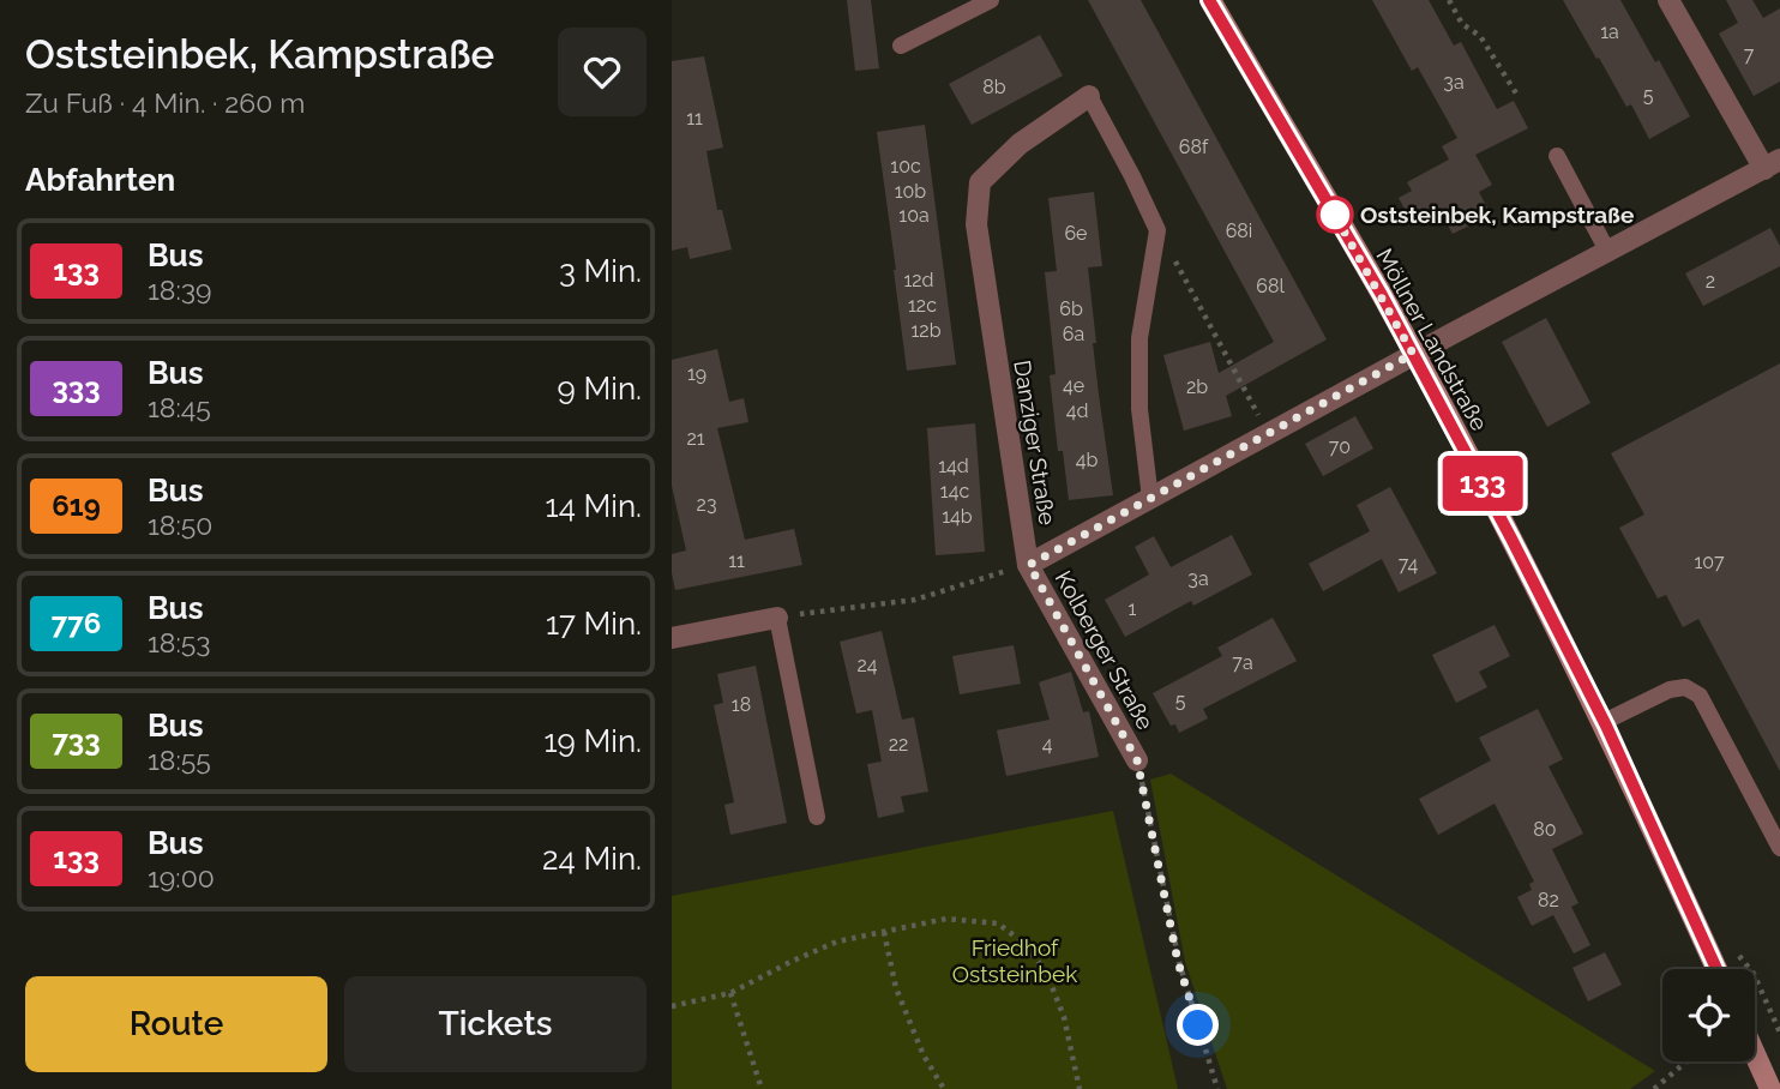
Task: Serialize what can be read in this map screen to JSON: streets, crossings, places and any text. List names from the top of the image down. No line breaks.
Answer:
{"streets":{"main road":["Möllner Landstraße"],"street":["Danziger Straße","Kolberger Straße"]},"crossings":[["Möllner Landstraße","Danziger Straße"],["Danziger Straße","Kolberger Straße"]],"parks":["Friedhof Oststeinbek"],"places":["Oststeinbek, Kampstraße"],"lines":["bus line 133"],"house_numbers":["1a","7","3a","8b","5","11","68f","10c","10b","10a","68i","6e","12d","2","68l","12c","6b","12b","6a","19","4e","2b","4d","21","70","4b","14d","14c","23","14b","11","107","74","3a","1","7a","24","5","18","22","4","80","82"],"page":{"heading":[["Oststeinbek, Kampstraße","Zu Fuß · 4 Min. · 260 m"],"Abfahrten"],"on_map":"133","list":[{"mark":"133","name":"Bus","note":"18:39","value":"3 Min."},{"mark":"333","name":"Bus","note":"18:45","value":"9 Min."},{"mark":"619","name":"Bus","note":"18:50","value":"14 Min."},{"mark":"776","name":"Bus","note":"18:53","value":"17 Min."},{"mark":"733","name":"Bus","note":"18:55","value":"19 Min."},{"mark":"133","name":"Bus","note":"19:00","value":"24 Min."}],"buttons":["Route","Tickets"]}}
